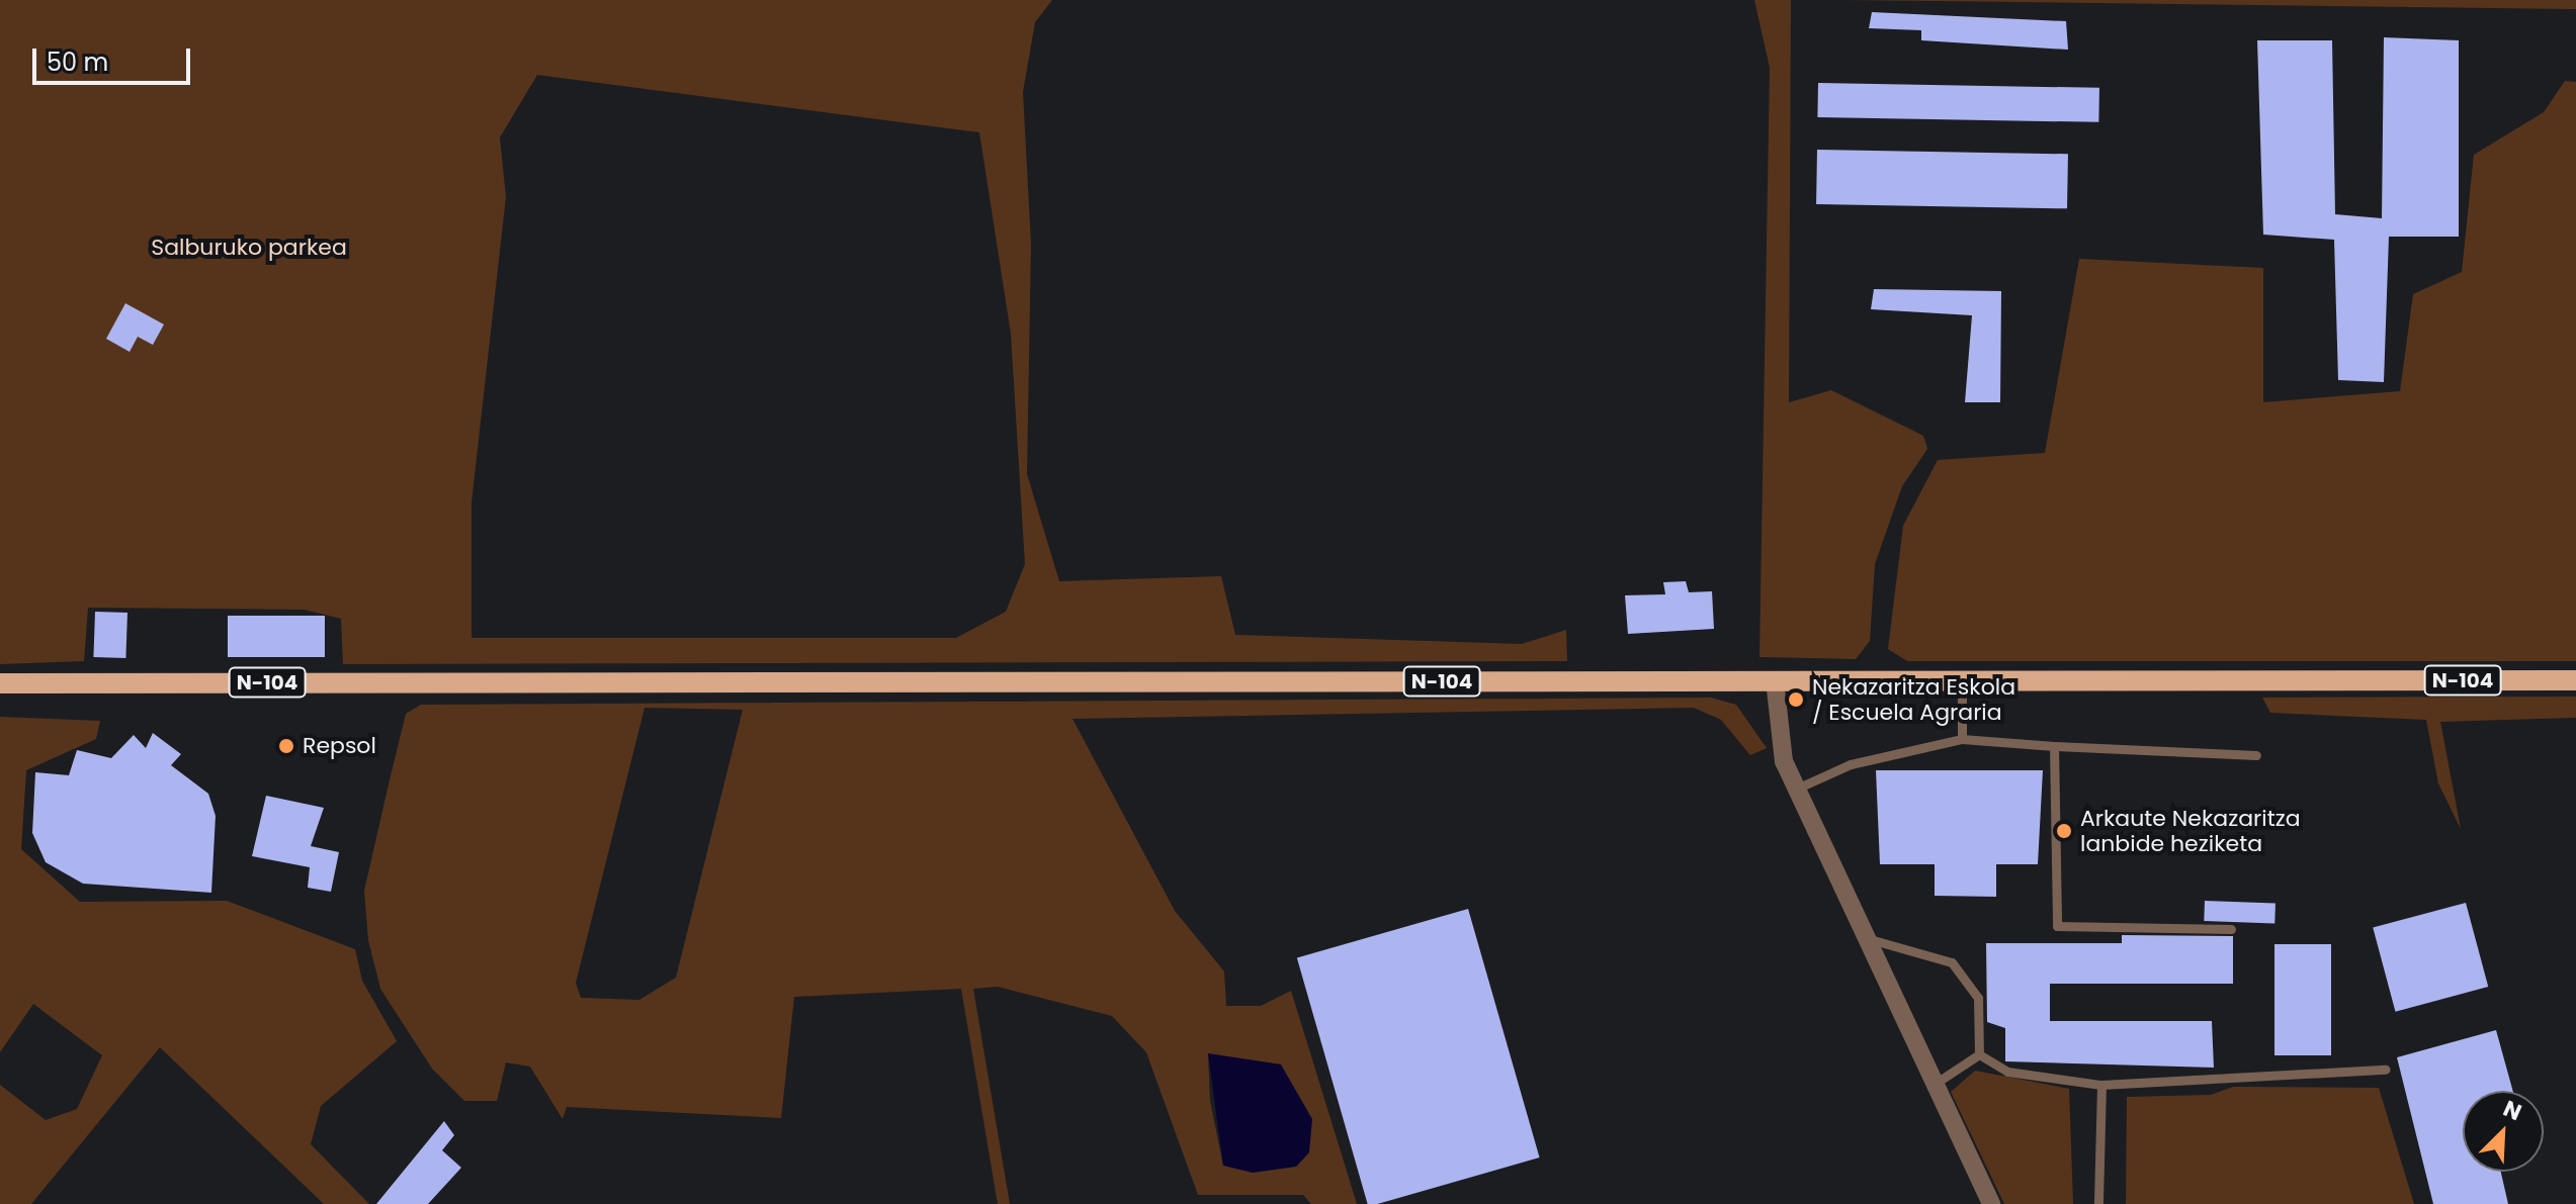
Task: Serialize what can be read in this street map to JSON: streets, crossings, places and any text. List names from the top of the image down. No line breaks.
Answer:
{"streets":{"main road":["N-104"]},"parks":["Salburuko parkea"],"places":["Nekazaritza Eskola / Escuela Agraria","Repsol","Arkaute Nekazaritza lanbide heziketa"],"scale_bar":"50 m","north":"top right"}
